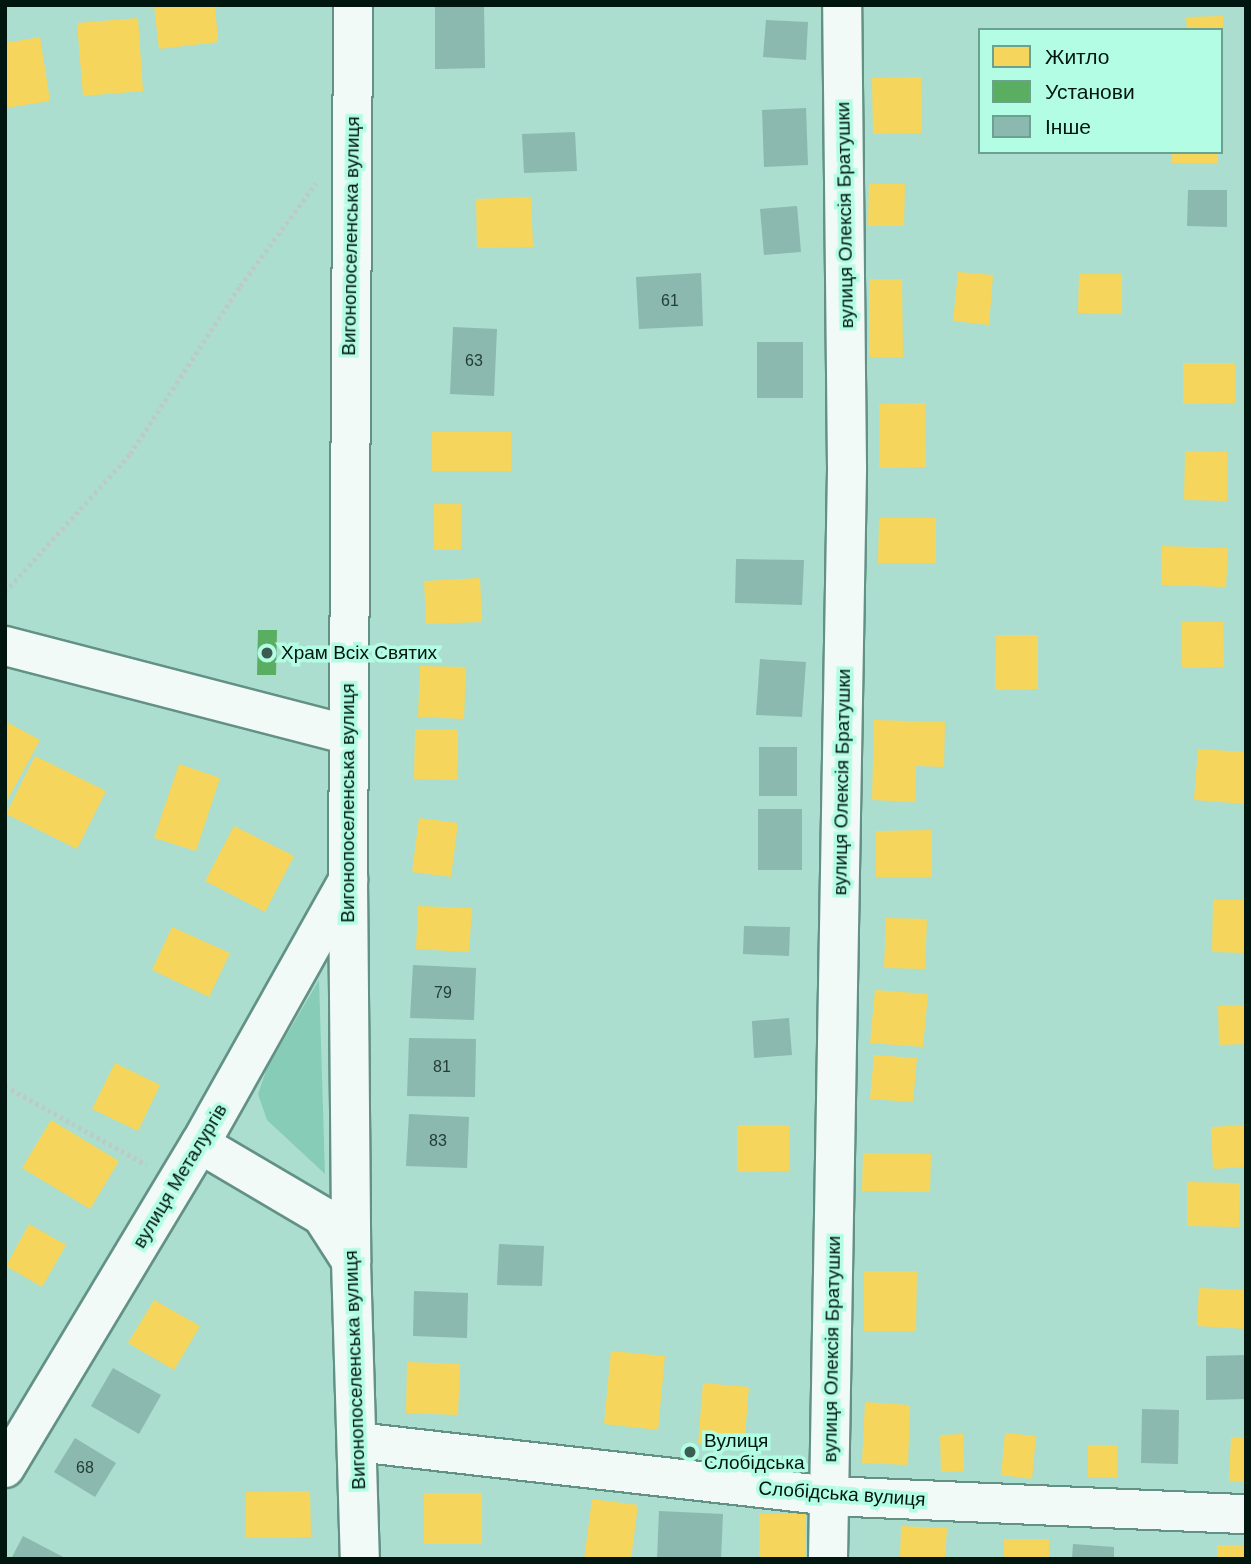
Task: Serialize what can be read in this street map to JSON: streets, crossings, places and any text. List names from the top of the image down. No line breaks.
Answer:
{"streets":{"street":["вулиця Олексія Братушки","Вигонопоселенська вулиця","вулиця Металургів","Слобідська вулиця"]},"crossings":[["вулиця Олексія Братушки","Слобідська вулиця"],["Вигонопоселенська вулиця","вулиця Металургів"],["Вигонопоселенська вулиця","Слобідська вулиця"]],"places":["Храм Всіх Святих","Вулиця Слобідська"],"house_numbers":["61","63","79","81","83","68"],"legend":["Житло","Установи","Інше"]}
